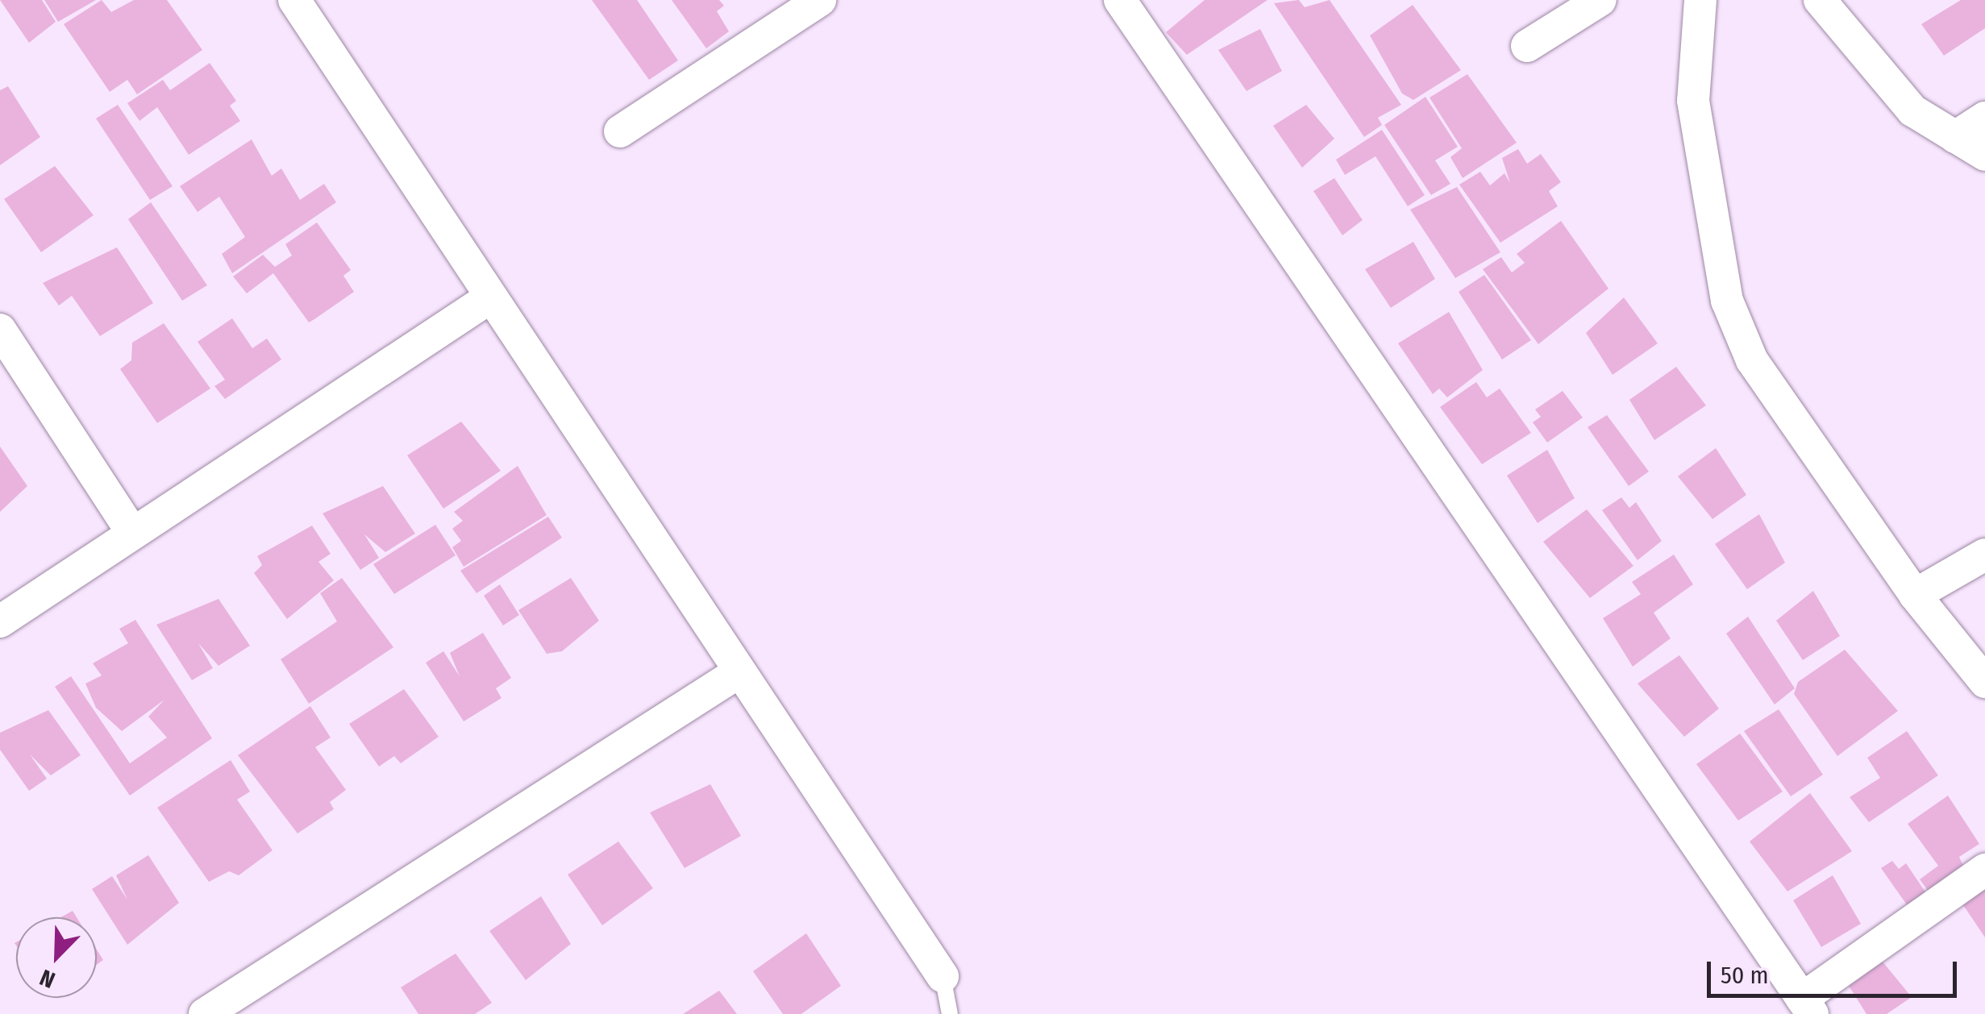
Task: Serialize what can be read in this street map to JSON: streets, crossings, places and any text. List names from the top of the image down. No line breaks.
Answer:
{"scale_bar":"50 m","north":"bottom left"}
